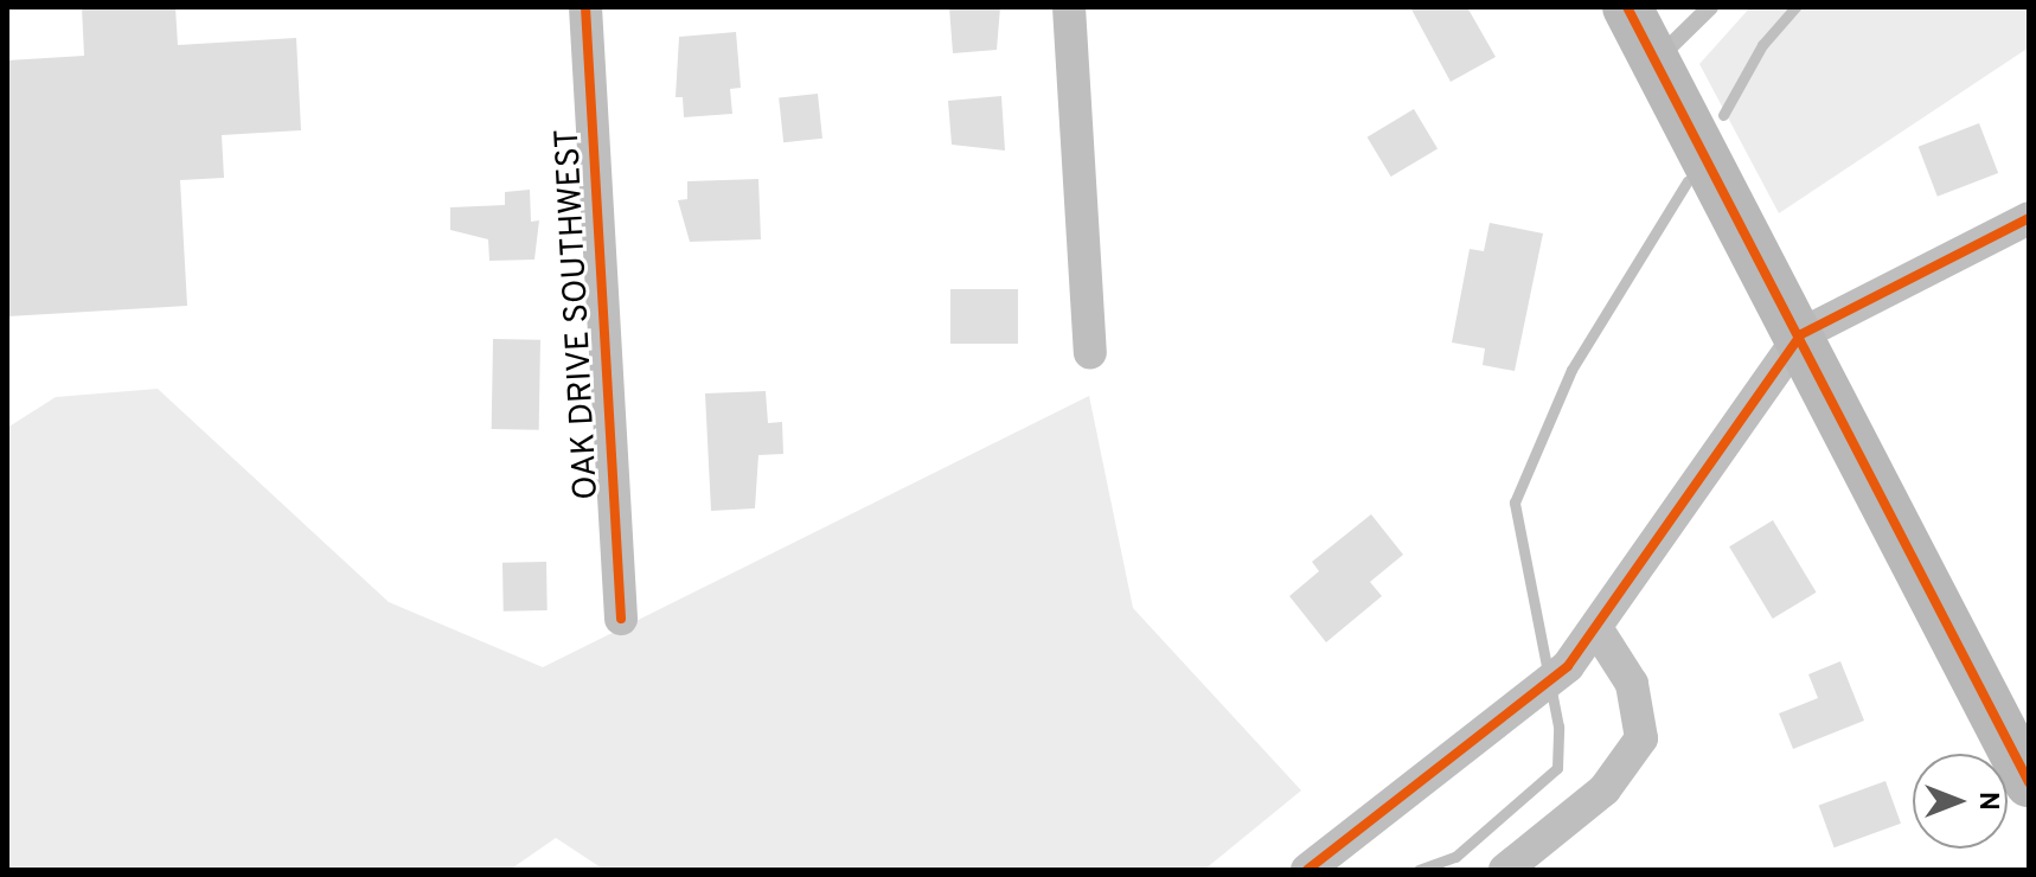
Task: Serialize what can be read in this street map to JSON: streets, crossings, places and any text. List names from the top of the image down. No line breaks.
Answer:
{"streets":{"street":["OAK DRIVE SOUTHWEST"]},"north":"right"}
